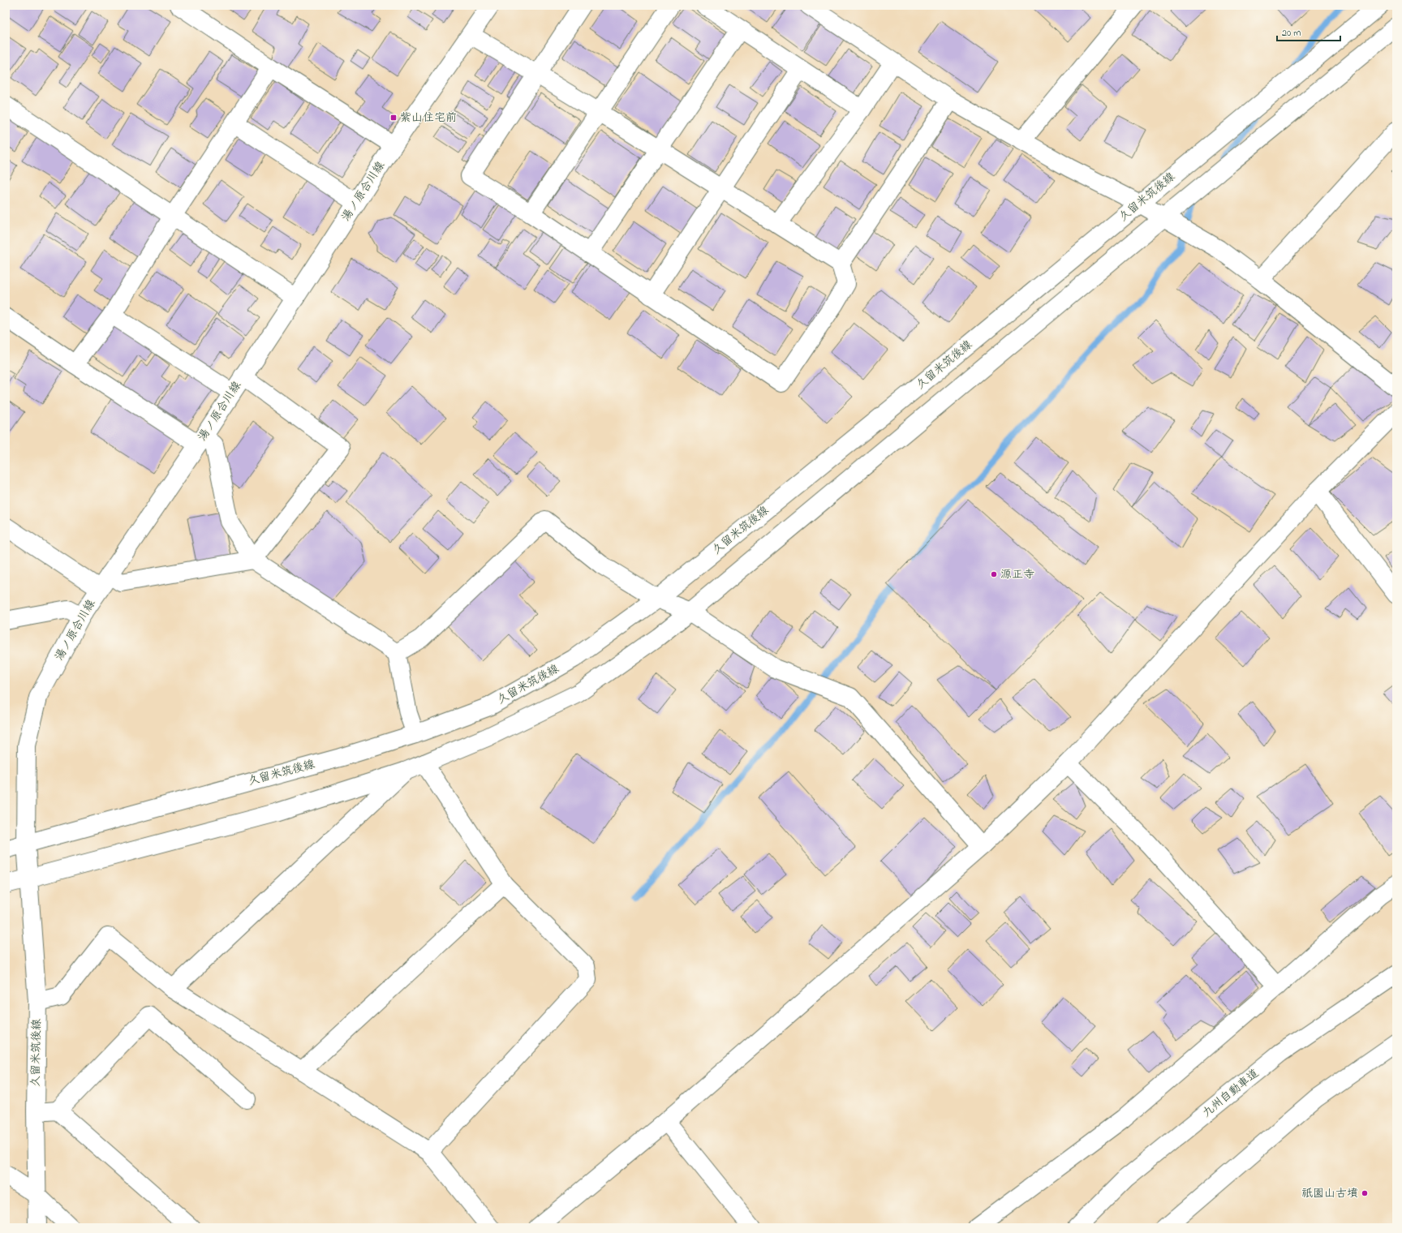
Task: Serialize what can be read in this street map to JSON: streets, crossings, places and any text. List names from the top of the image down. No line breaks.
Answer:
{"streets":{"main road":["湯ノ原合川線","久留米筑後線","九州自動車道"]},"crossings":[["湯ノ原合川線","久留米筑後線"]],"places":{"transit":["紫山住宅前"],"other":["源正寺","祇園山古墳"]},"scale_bar":"20 m"}
